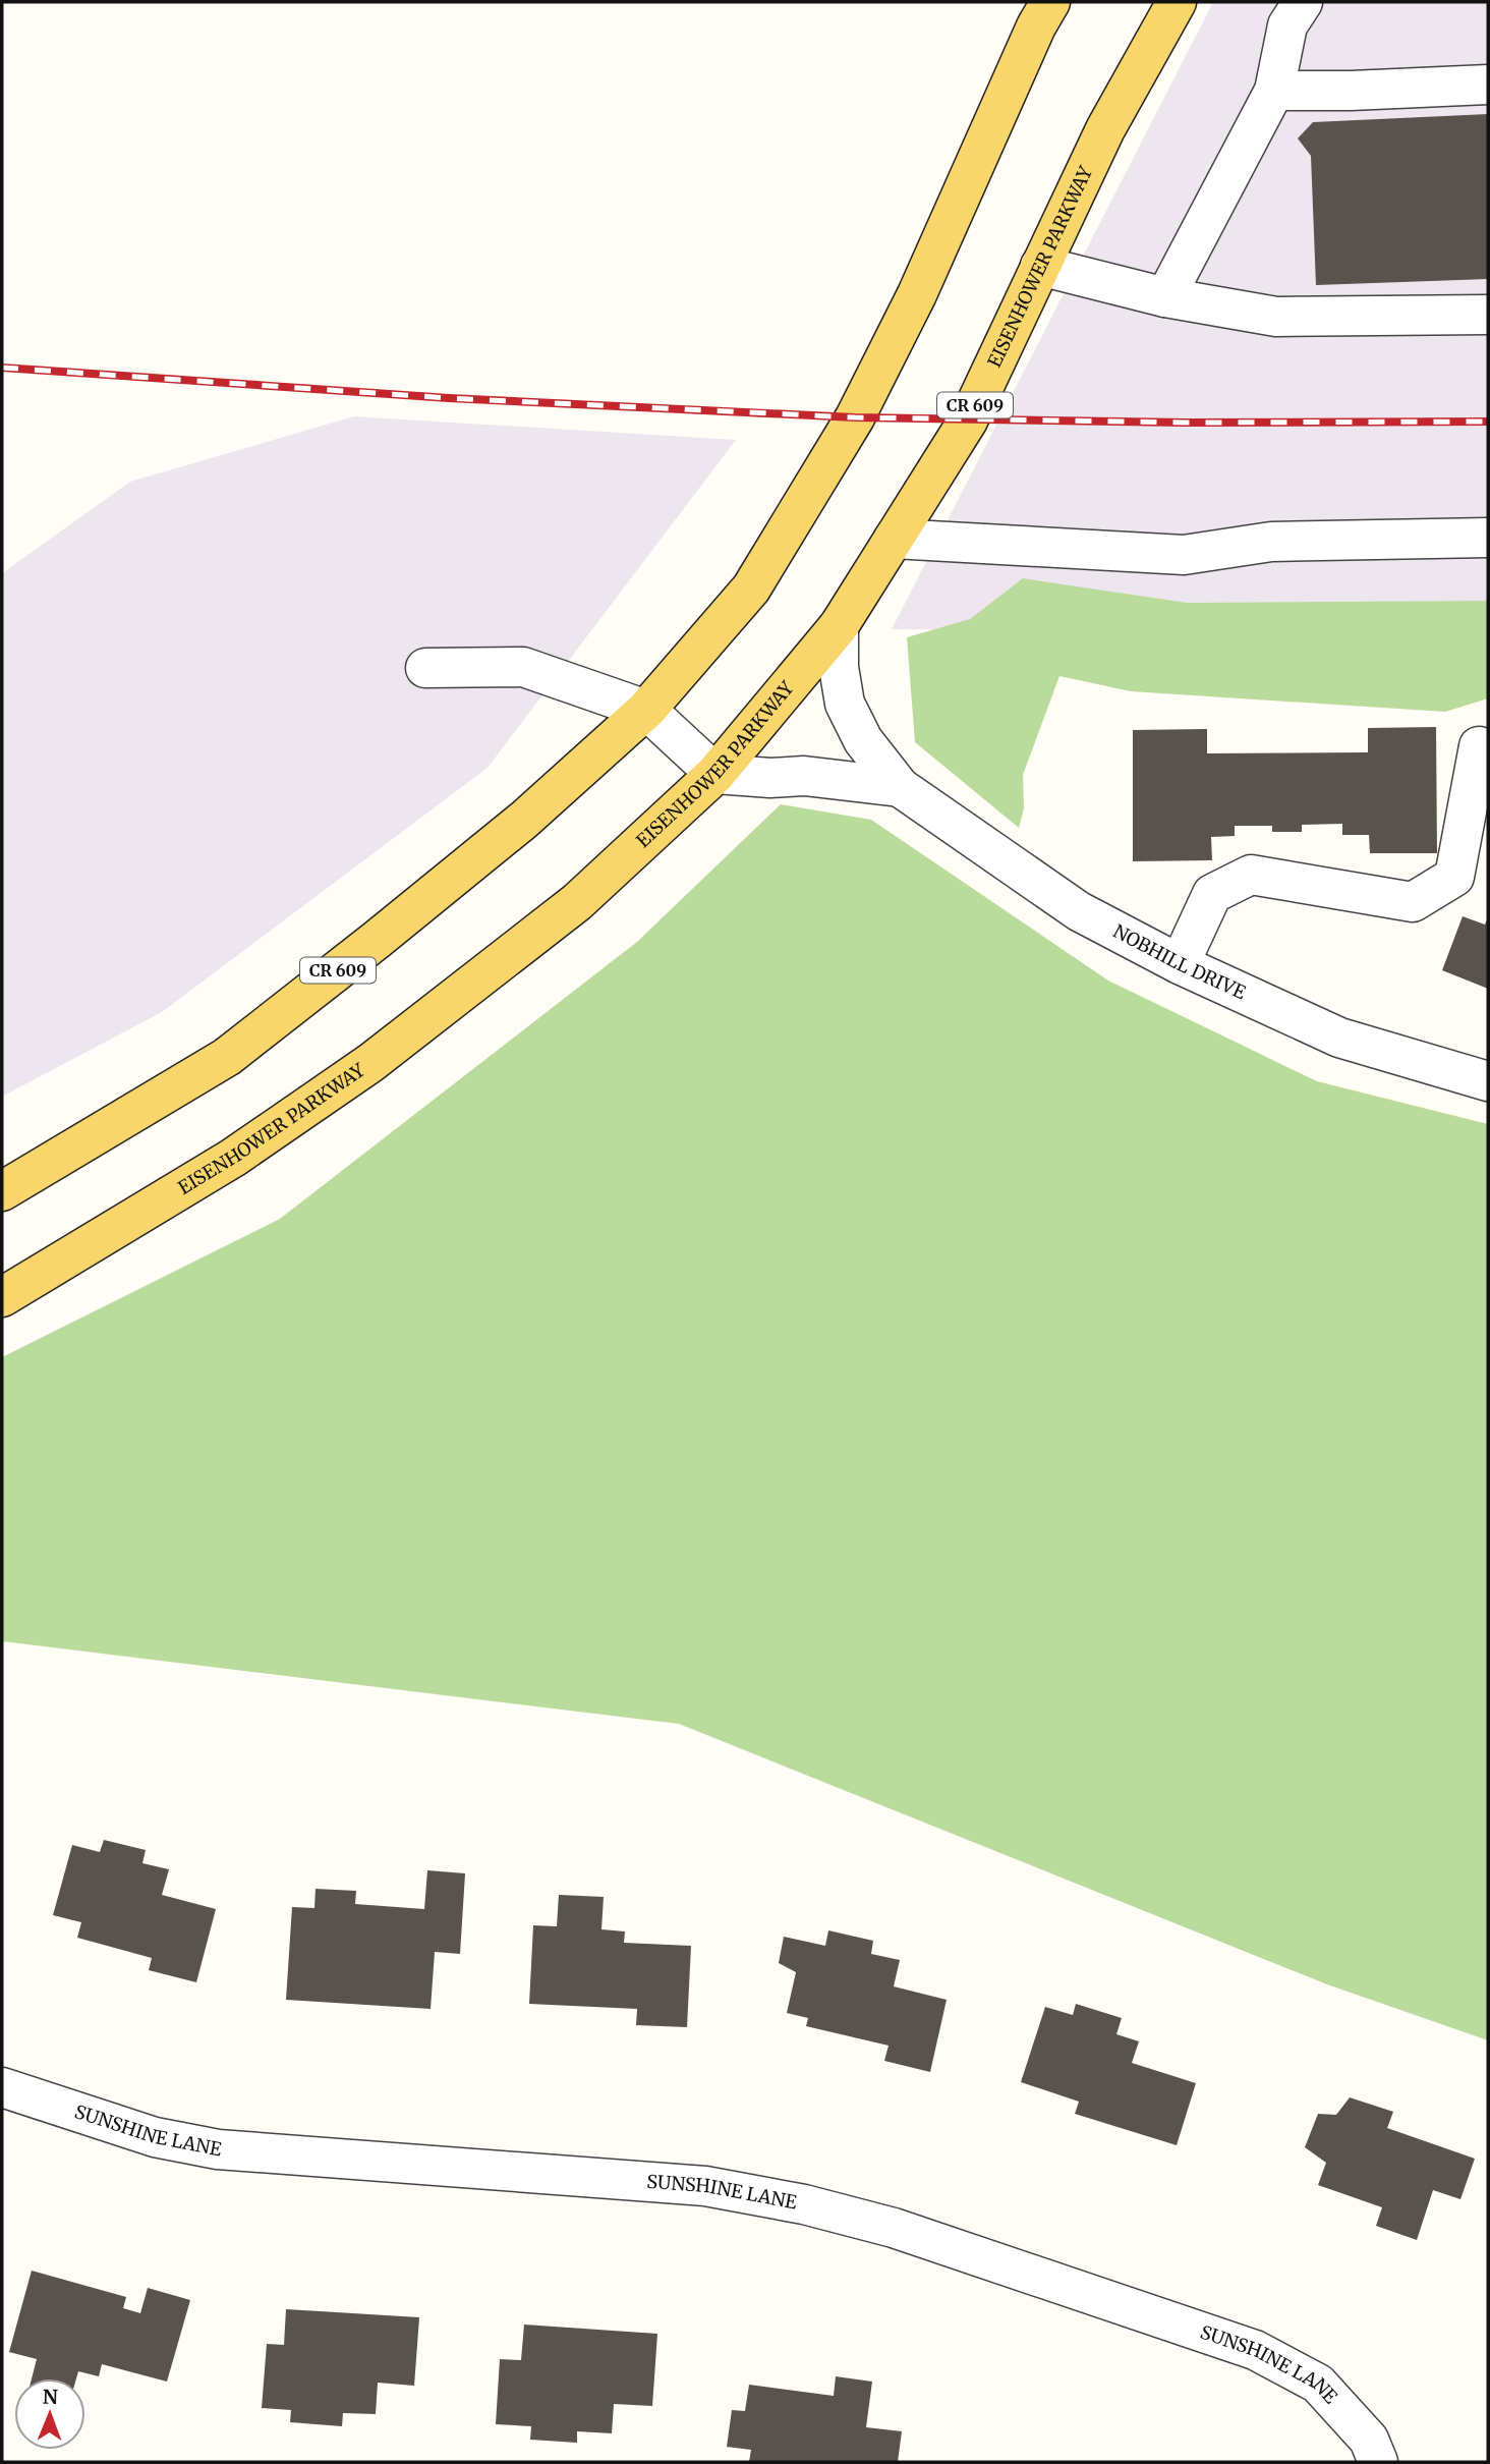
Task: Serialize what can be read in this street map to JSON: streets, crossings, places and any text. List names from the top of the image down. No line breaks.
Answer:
{"streets":{"main road":["EISENHOWER PARKWAY","CR 609"],"street":["NOBHILL DRIVE","SUNSHINE LANE"]},"north":"top"}
